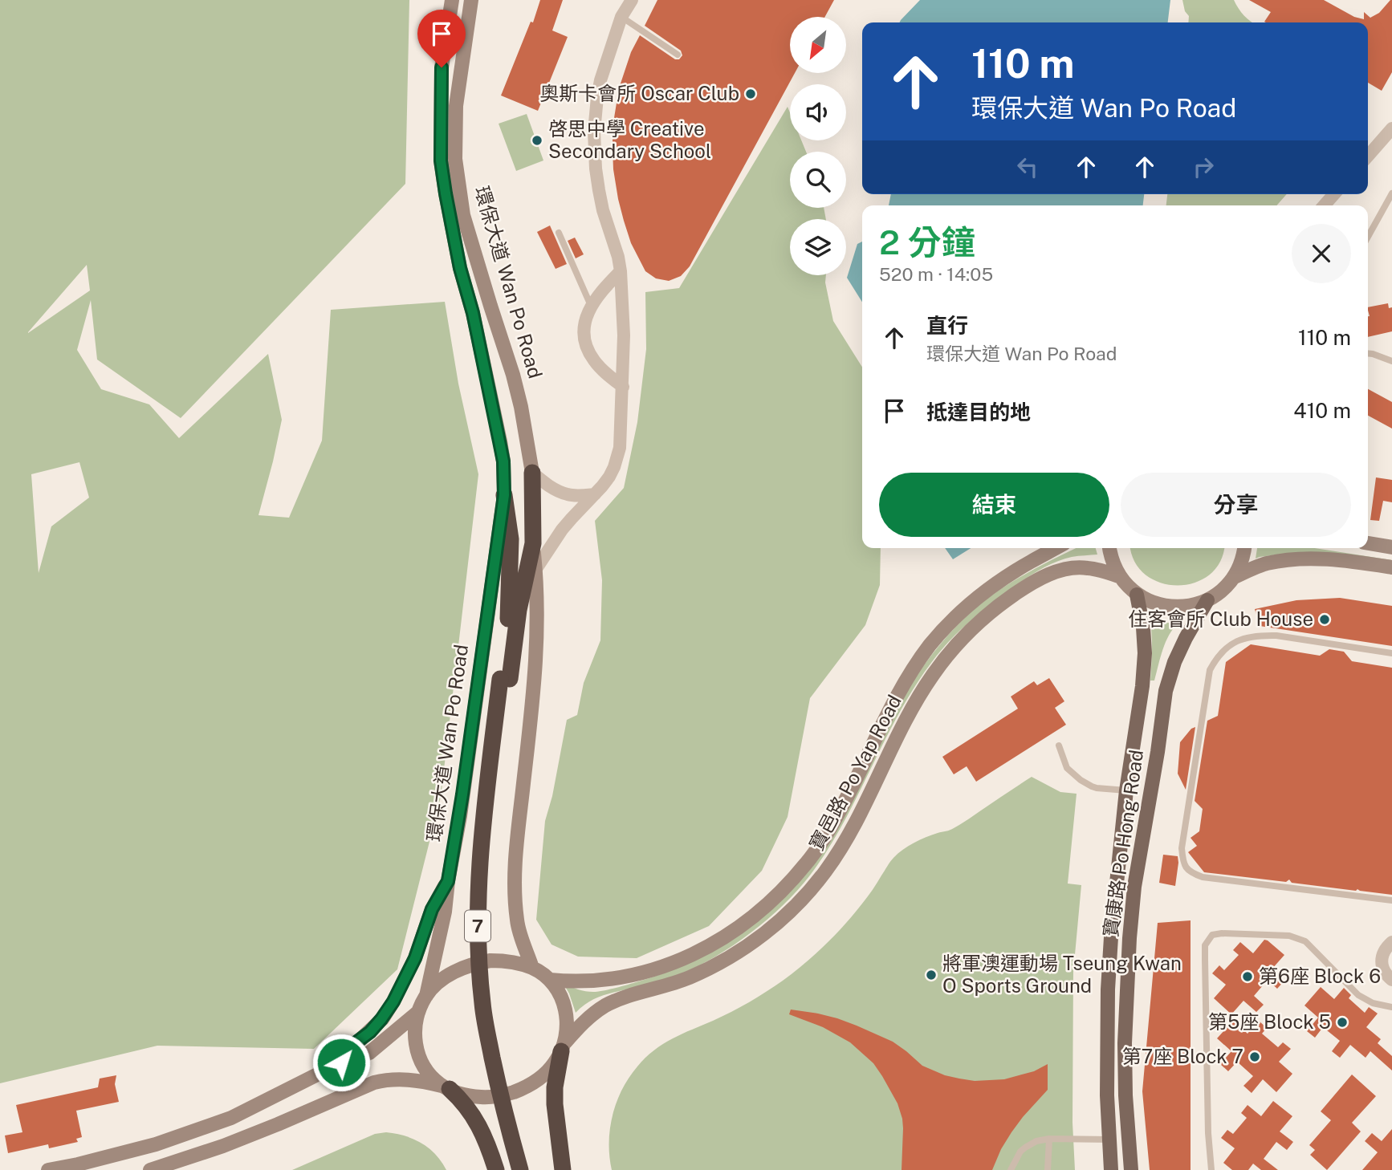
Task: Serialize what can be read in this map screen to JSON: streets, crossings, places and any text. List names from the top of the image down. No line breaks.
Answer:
{"streets":{"highway":["環保大道 Wan Po Road","7"],"main road":["寶邑路 Po Yap Road","寶康路 Po Hong Road"]},"crossings":[["環保大道 Wan Po Road","寶邑路 Po Yap Road"]],"places":["奧斯卡會所 Oscar Club","啓思中學 Creative Secondary School","住客會所 Club House","將軍澳運動場 Tseung Kwan O Sports Ground","第6座 Block 6","第5座 Block 5","第7座 Block 7"],"north":"bottom left","page":{"turn":["110 m","環保大道 Wan Po Road"],"heading":["2 分鐘","520 m · 14:05"],"list":[{"name":"直行","note":"環保大道 Wan Po Road","value":"110 m"},{"name":"抵達目的地","value":"410 m"}],"buttons":["結束","分享"]}}
